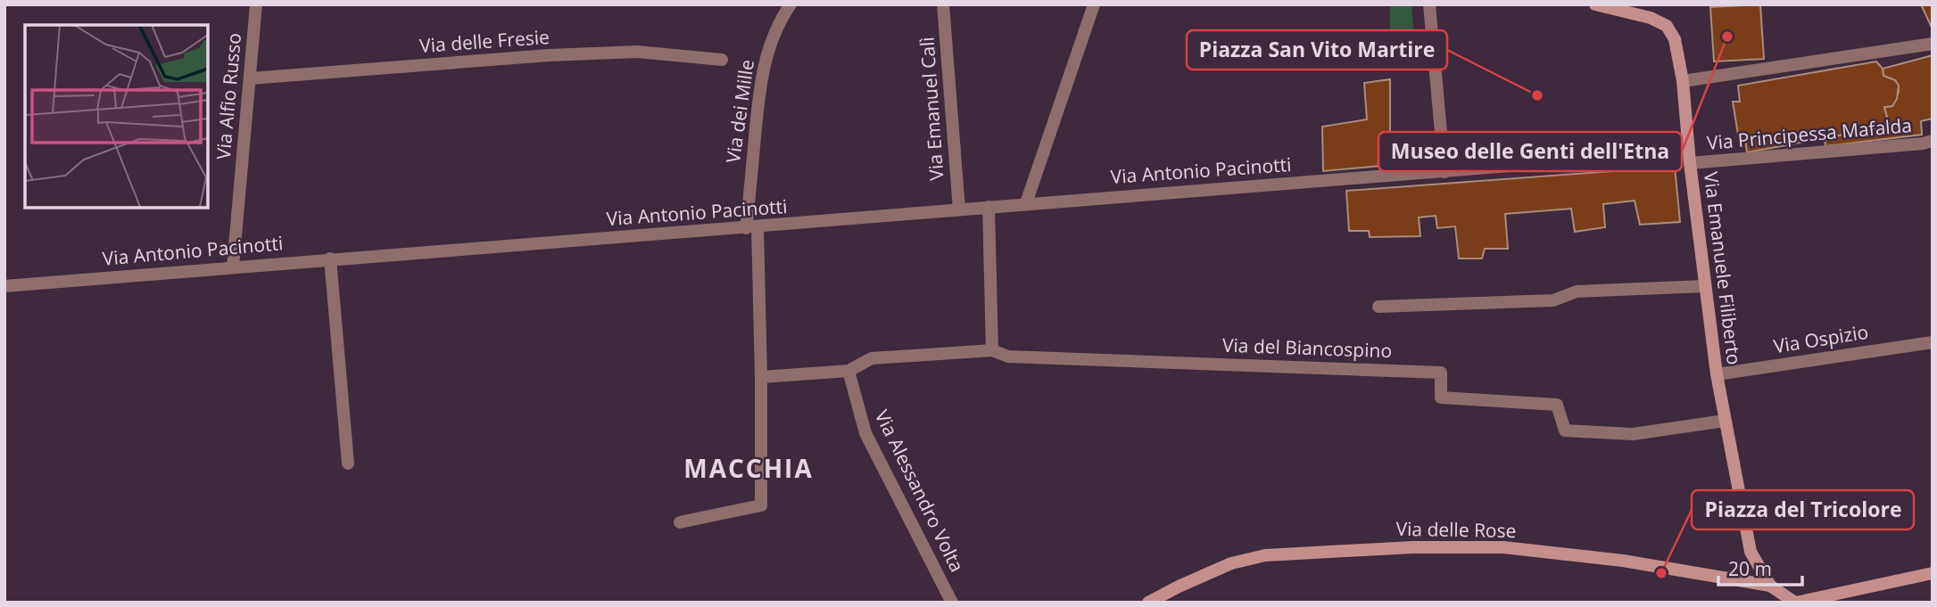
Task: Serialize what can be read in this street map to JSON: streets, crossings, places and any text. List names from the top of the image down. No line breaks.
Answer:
{"streets":{"street":["Via delle Fresie","Via Alfio Russo","Via Emanuel Calì","Via dei Mille","Via Principessa Mafalda","Via Antonio Pacinotti","Via Emanuele Filiberto","Via Ospizio","Via del Biancospino","Via Alessandro Volta","Via delle Rose"]},"crossings":[["Via delle Fresie","Via Alfio Russo"],["Via Alfio Russo","Via Antonio Pacinotti"],["Via Emanuel Calì","Via Antonio Pacinotti"],["Via dei Mille","Via Antonio Pacinotti"],["Via Principessa Mafalda","Via Antonio Pacinotti"],["Via Principessa Mafalda","Via Emanuele Filiberto"],["Via Emanuele Filiberto","Via Ospizio"],["Via Emanuele Filiberto","Via del Biancospino"],["Via Emanuele Filiberto","Via delle Rose"],["Via del Biancospino","Via Alessandro Volta"]],"districts":["MACCHIA"],"places":["Museo delle Genti dell'Etna","Piazza San Vito Martire","Piazza del Tricolore"],"scale_bar":"20 m"}
